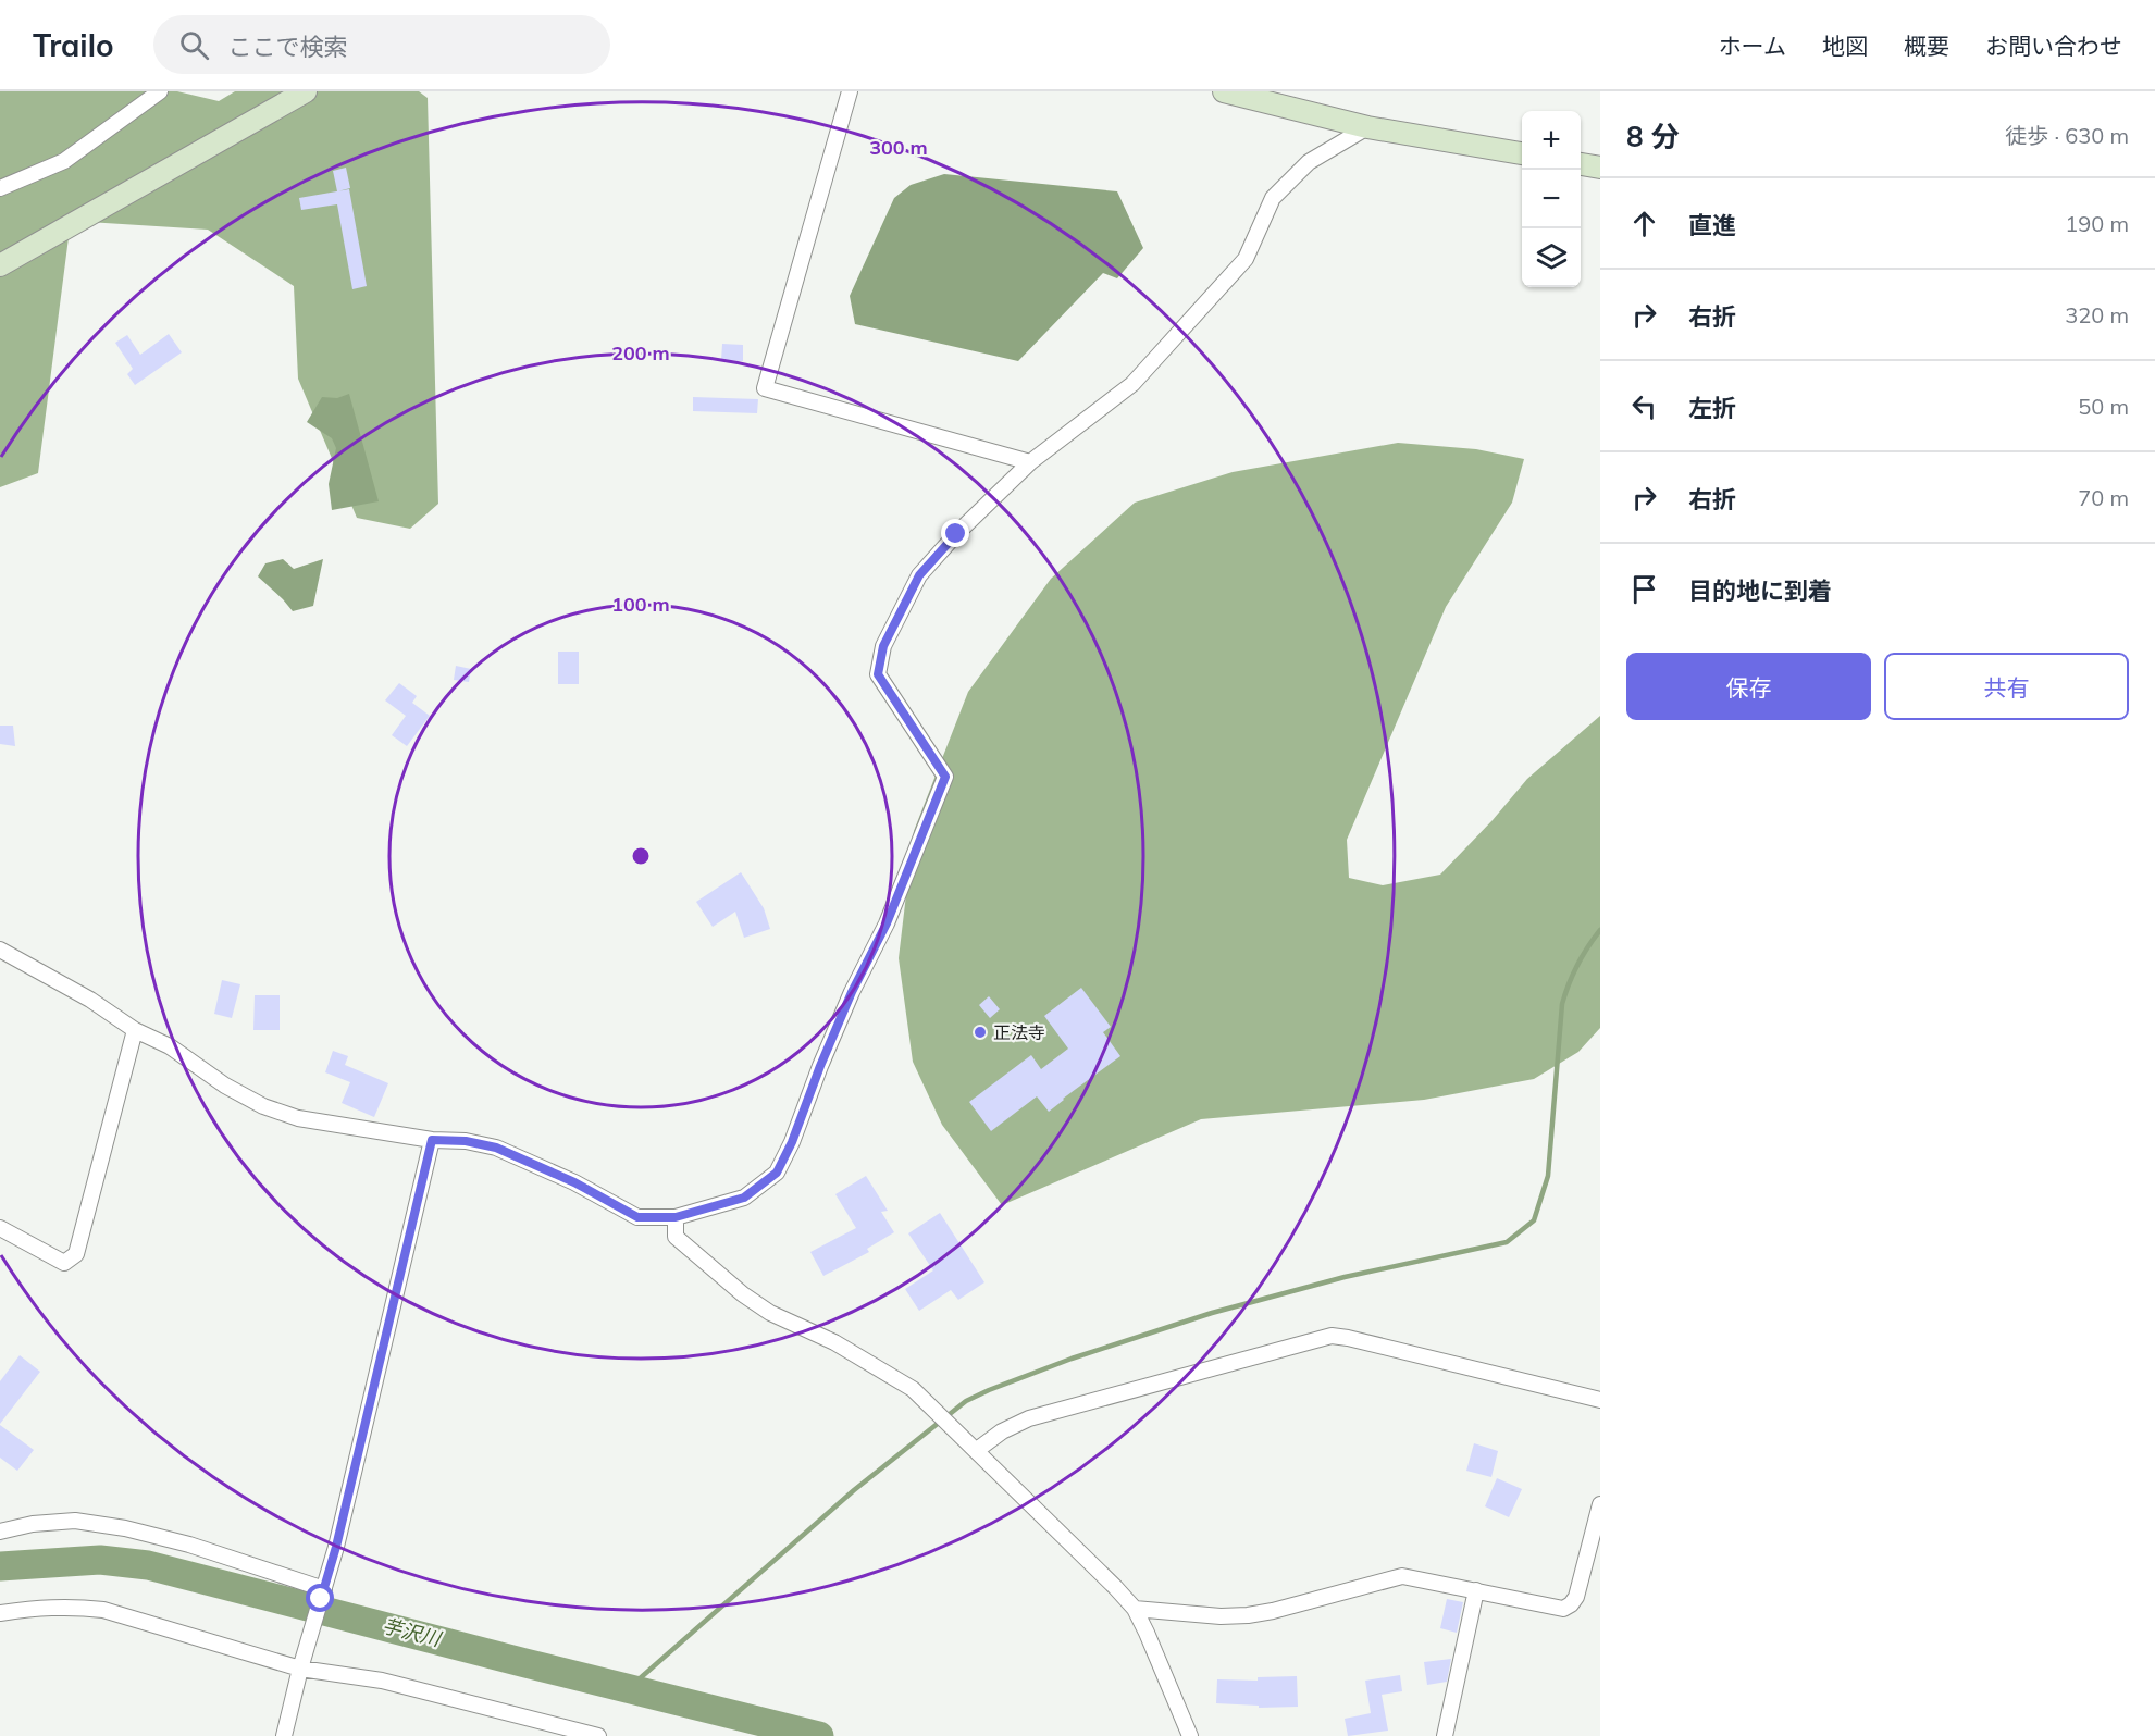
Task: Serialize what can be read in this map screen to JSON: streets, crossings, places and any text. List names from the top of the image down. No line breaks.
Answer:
{"water":["芋沢川"],"places":["正法寺"],"page":{"header":"Trailo","search":"ここで検索","nav":["ホーム","地図","概要","お問い合わせ"],"heading":["8 分","徒歩 · 630 m"],"map_buttons":["+","−"],"list":[["直進","190 m"],["右折","320 m"],["左折","50 m"],["右折","70 m"],"目的地に到着"],"buttons":["保存","共有"]},"rings":["300 m","200 m","100 m"]}
